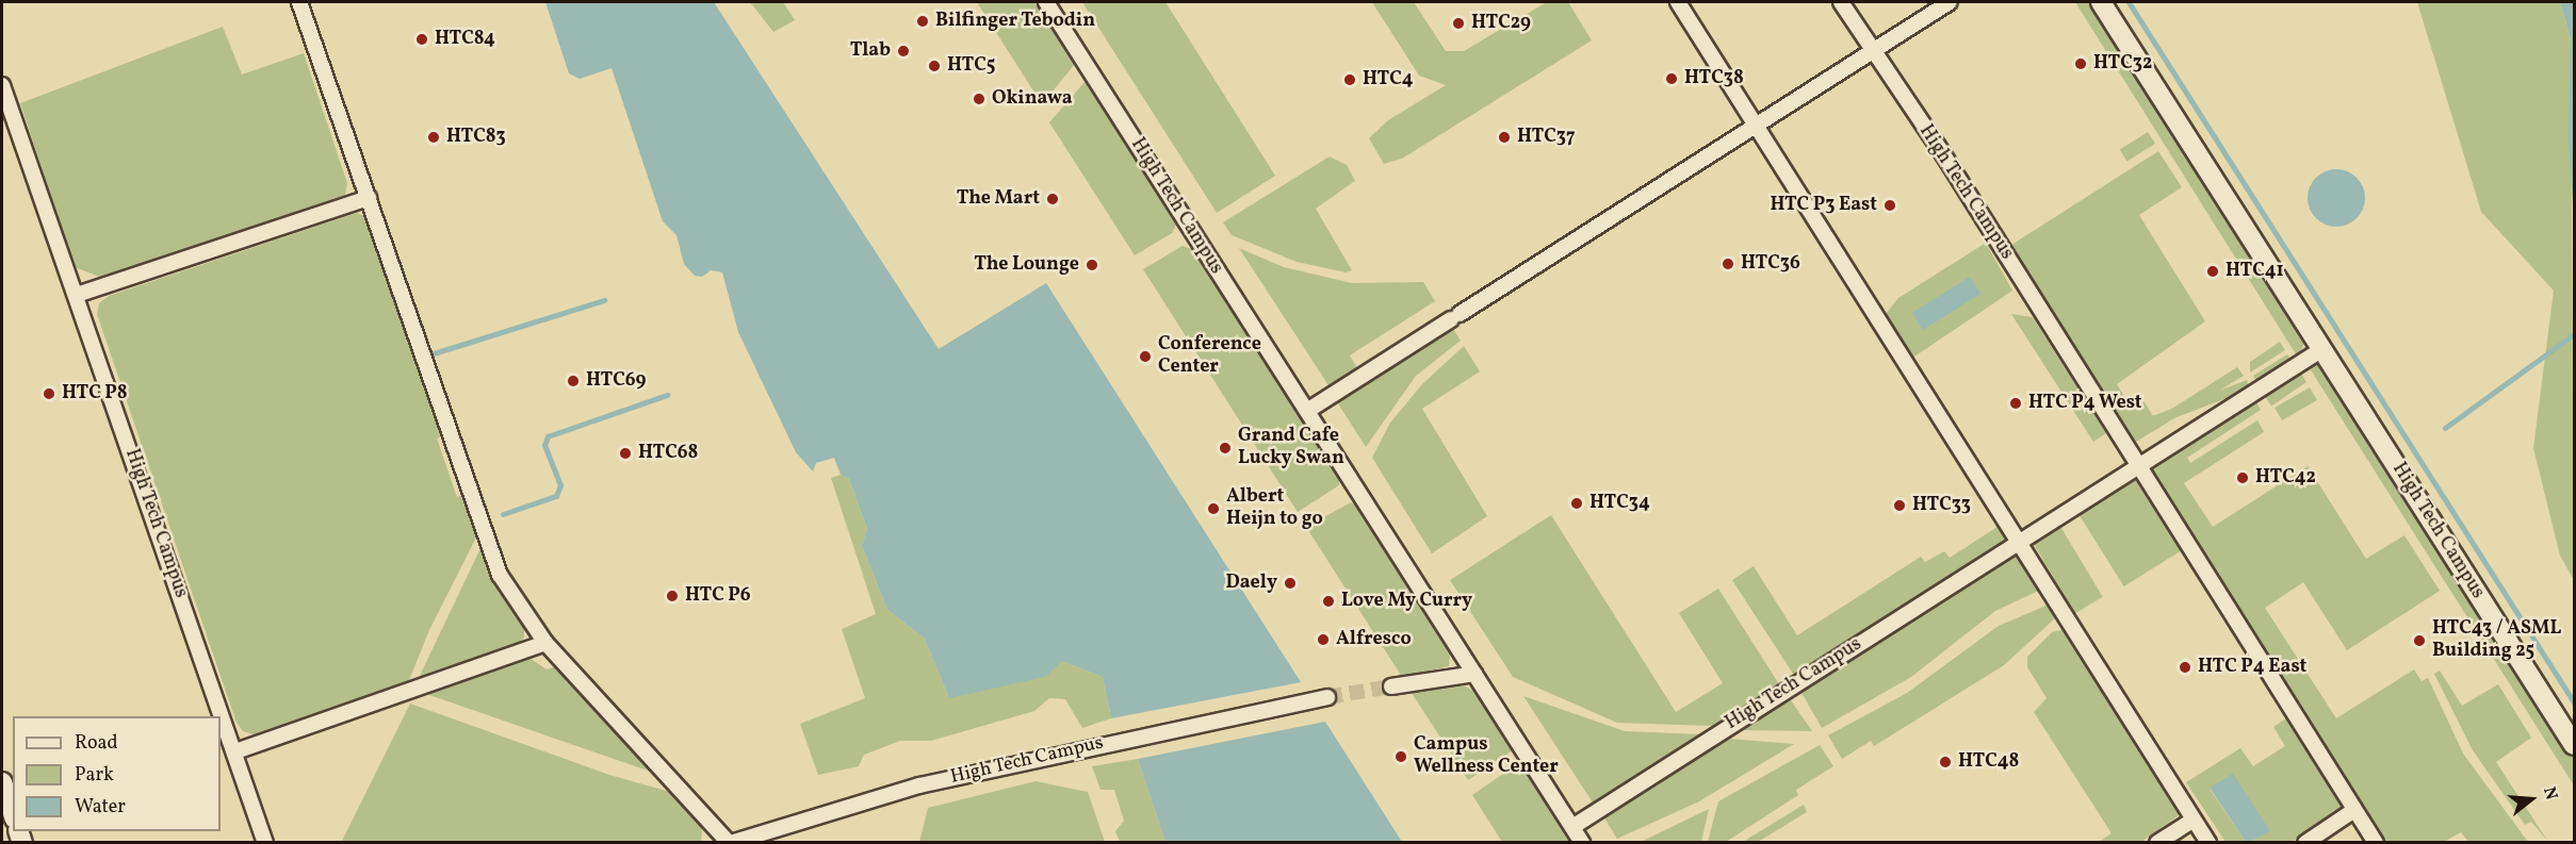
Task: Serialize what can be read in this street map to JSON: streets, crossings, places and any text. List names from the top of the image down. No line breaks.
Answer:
{"streets":{"street":["High Tech Campus"]},"places":["Bilfinger Tebodin","HTC29","HTC84","Tlab","HTC32","HTC5","HTC38","HTC4","Okinawa","HTC83","HTC37","The Mart","HTC P3 East","HTC36","The Lounge","HTC41","Conference Center","HTC69","HTC P8","HTC P4 West","Grand Cafe Lucky Swan","HTC68","HTC42","HTC34","HTC33","Albert Heijn to go","Daely","HTC P6","Love My Curry","Alfresco","HTC43 / ASML Building 25","HTC P4 East","Campus Wellness Center","HTC48"],"legend":["Road","Park","Water"],"north":"right"}
